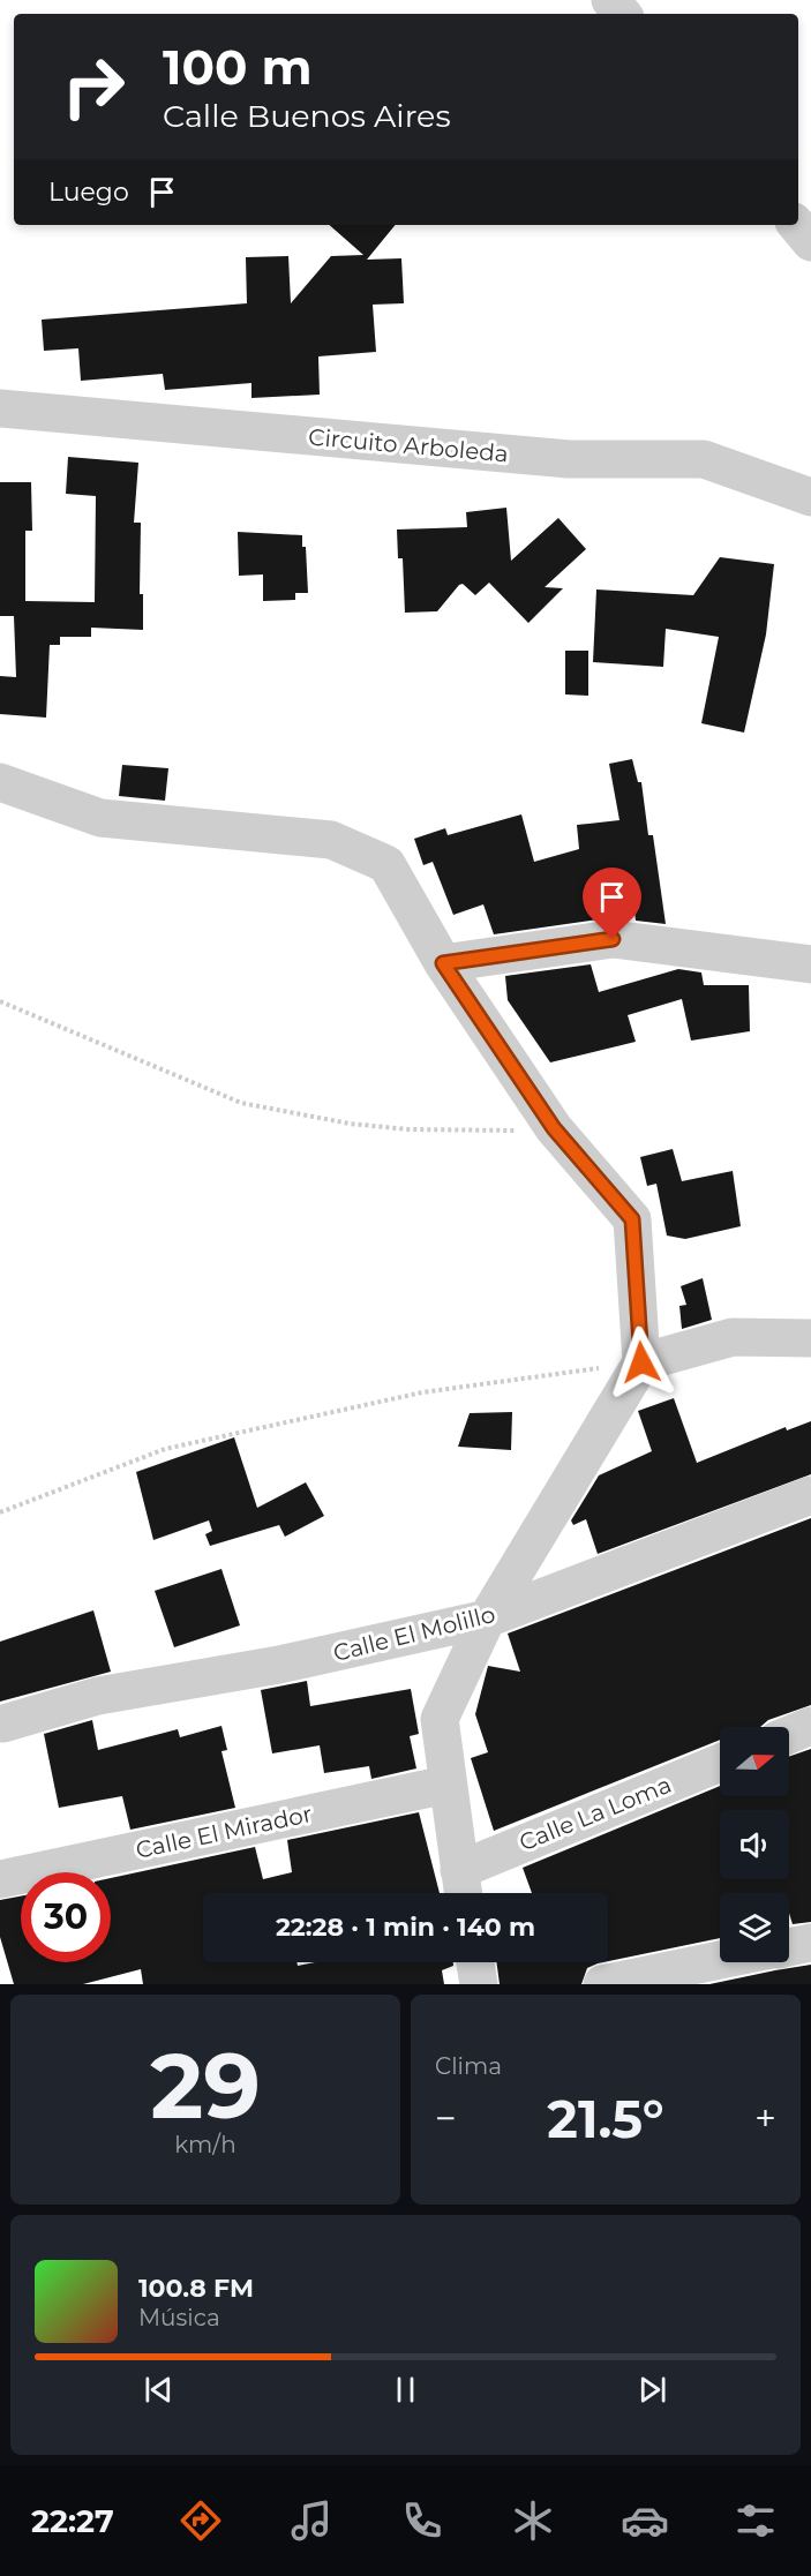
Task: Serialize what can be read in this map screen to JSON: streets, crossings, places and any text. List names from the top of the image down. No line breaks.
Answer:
{"streets":{"street":["Circuito Arboleda","Calle El Molillo","Calle La Loma","Calle El Mirador"]},"north":"right","page":{"turn":["100 m","Calle Buenos Aires"],"then":"Luego","limit":"30","trip":"22:28 · 1 min · 140 m","tile":[["29","km/h"],"Clima"],"heat":["−","21.5°","+"],"song":["100.8 FM","Música"],"tabs":"22:27"}}
